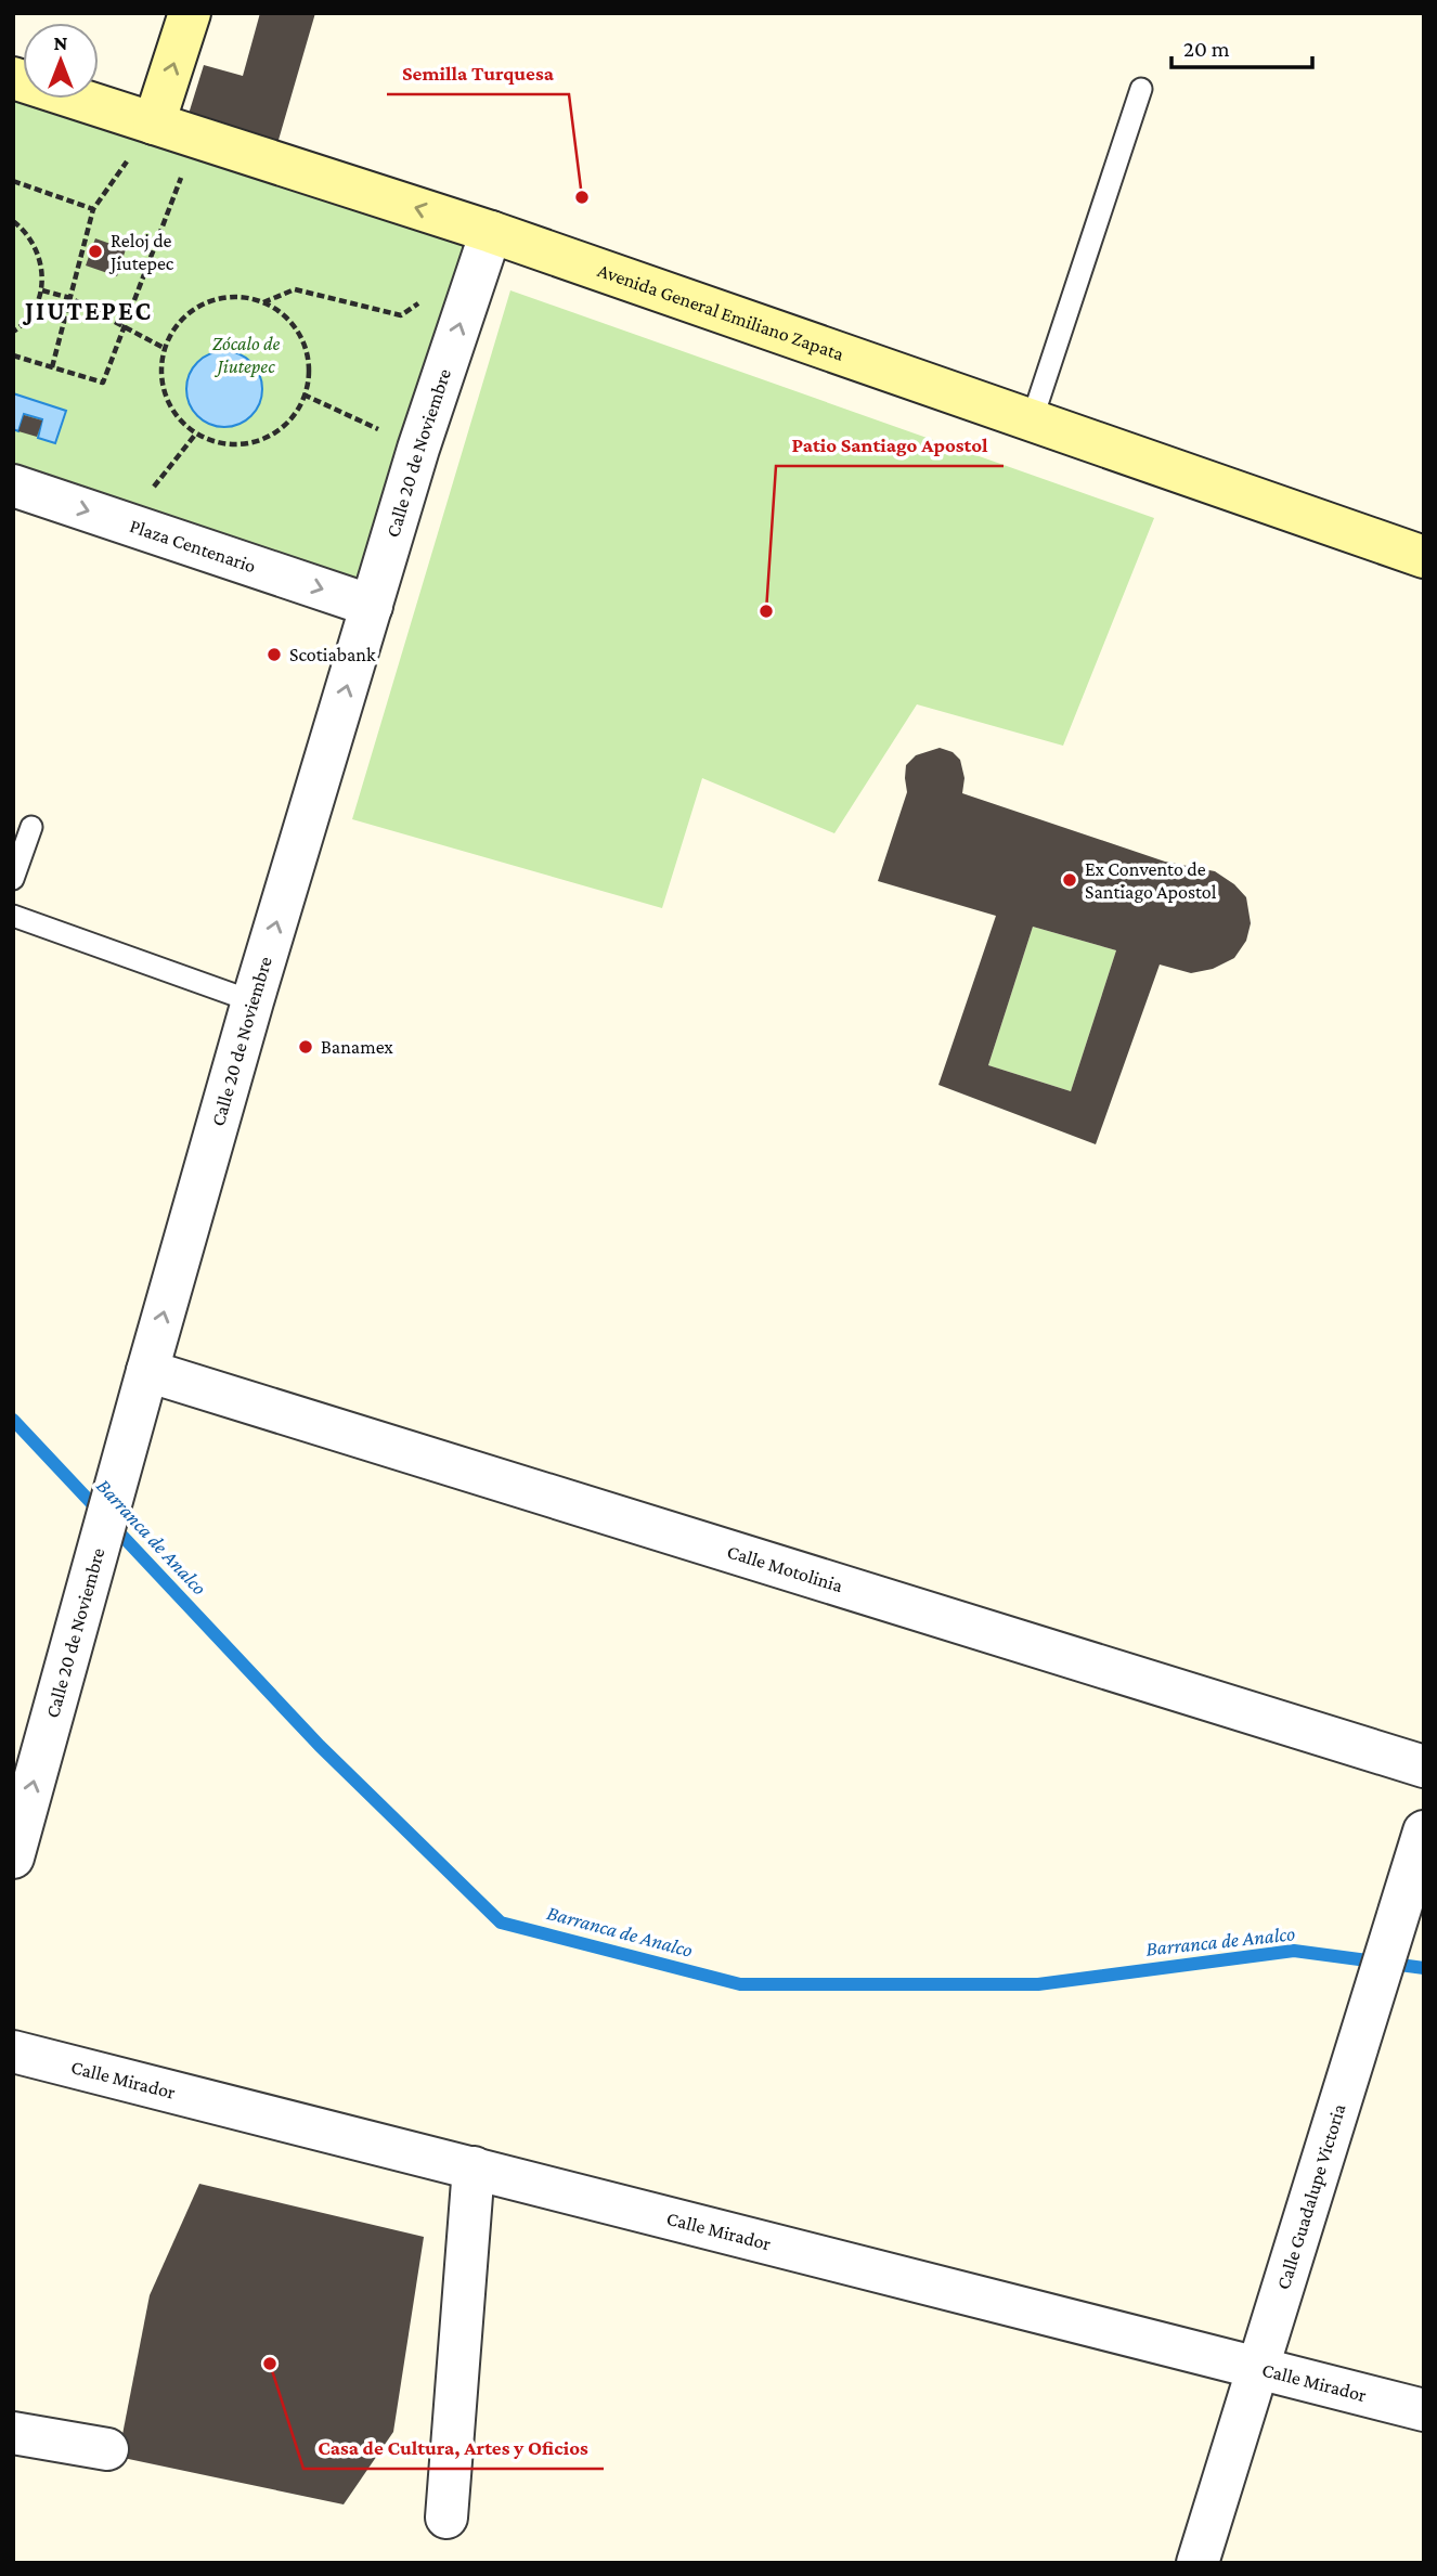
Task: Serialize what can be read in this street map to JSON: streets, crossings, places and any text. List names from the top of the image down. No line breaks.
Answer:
{"streets":{"main road":["Avenida General Emiliano Zapata"],"street":["Calle 20 de Noviembre","Plaza Centenario","Calle Motolinia","Calle Mirador","Calle Guadalupe Victoria"]},"crossings":[["Avenida General Emiliano Zapata","Calle 20 de Noviembre"],["Calle 20 de Noviembre","Plaza Centenario"],["Calle 20 de Noviembre","Calle Motolinia"],["Calle Mirador","Calle Guadalupe Victoria"]],"one_way":["Calle 20 de Noviembre","Plaza Centenario"],"districts":["JIUTEPEC"],"water":["Barranca de Analco"],"parks":["Zócalo de Jiutepec"],"places":["Semilla Turquesa","Reloj de Jiutepec","Patio Santiago Apostol","Scotiabank","Ex Convento de Santiago Apostol","Banamex","Casa de Cultura, Artes y Oficios"],"scale_bar":"20 m","north":"top"}
